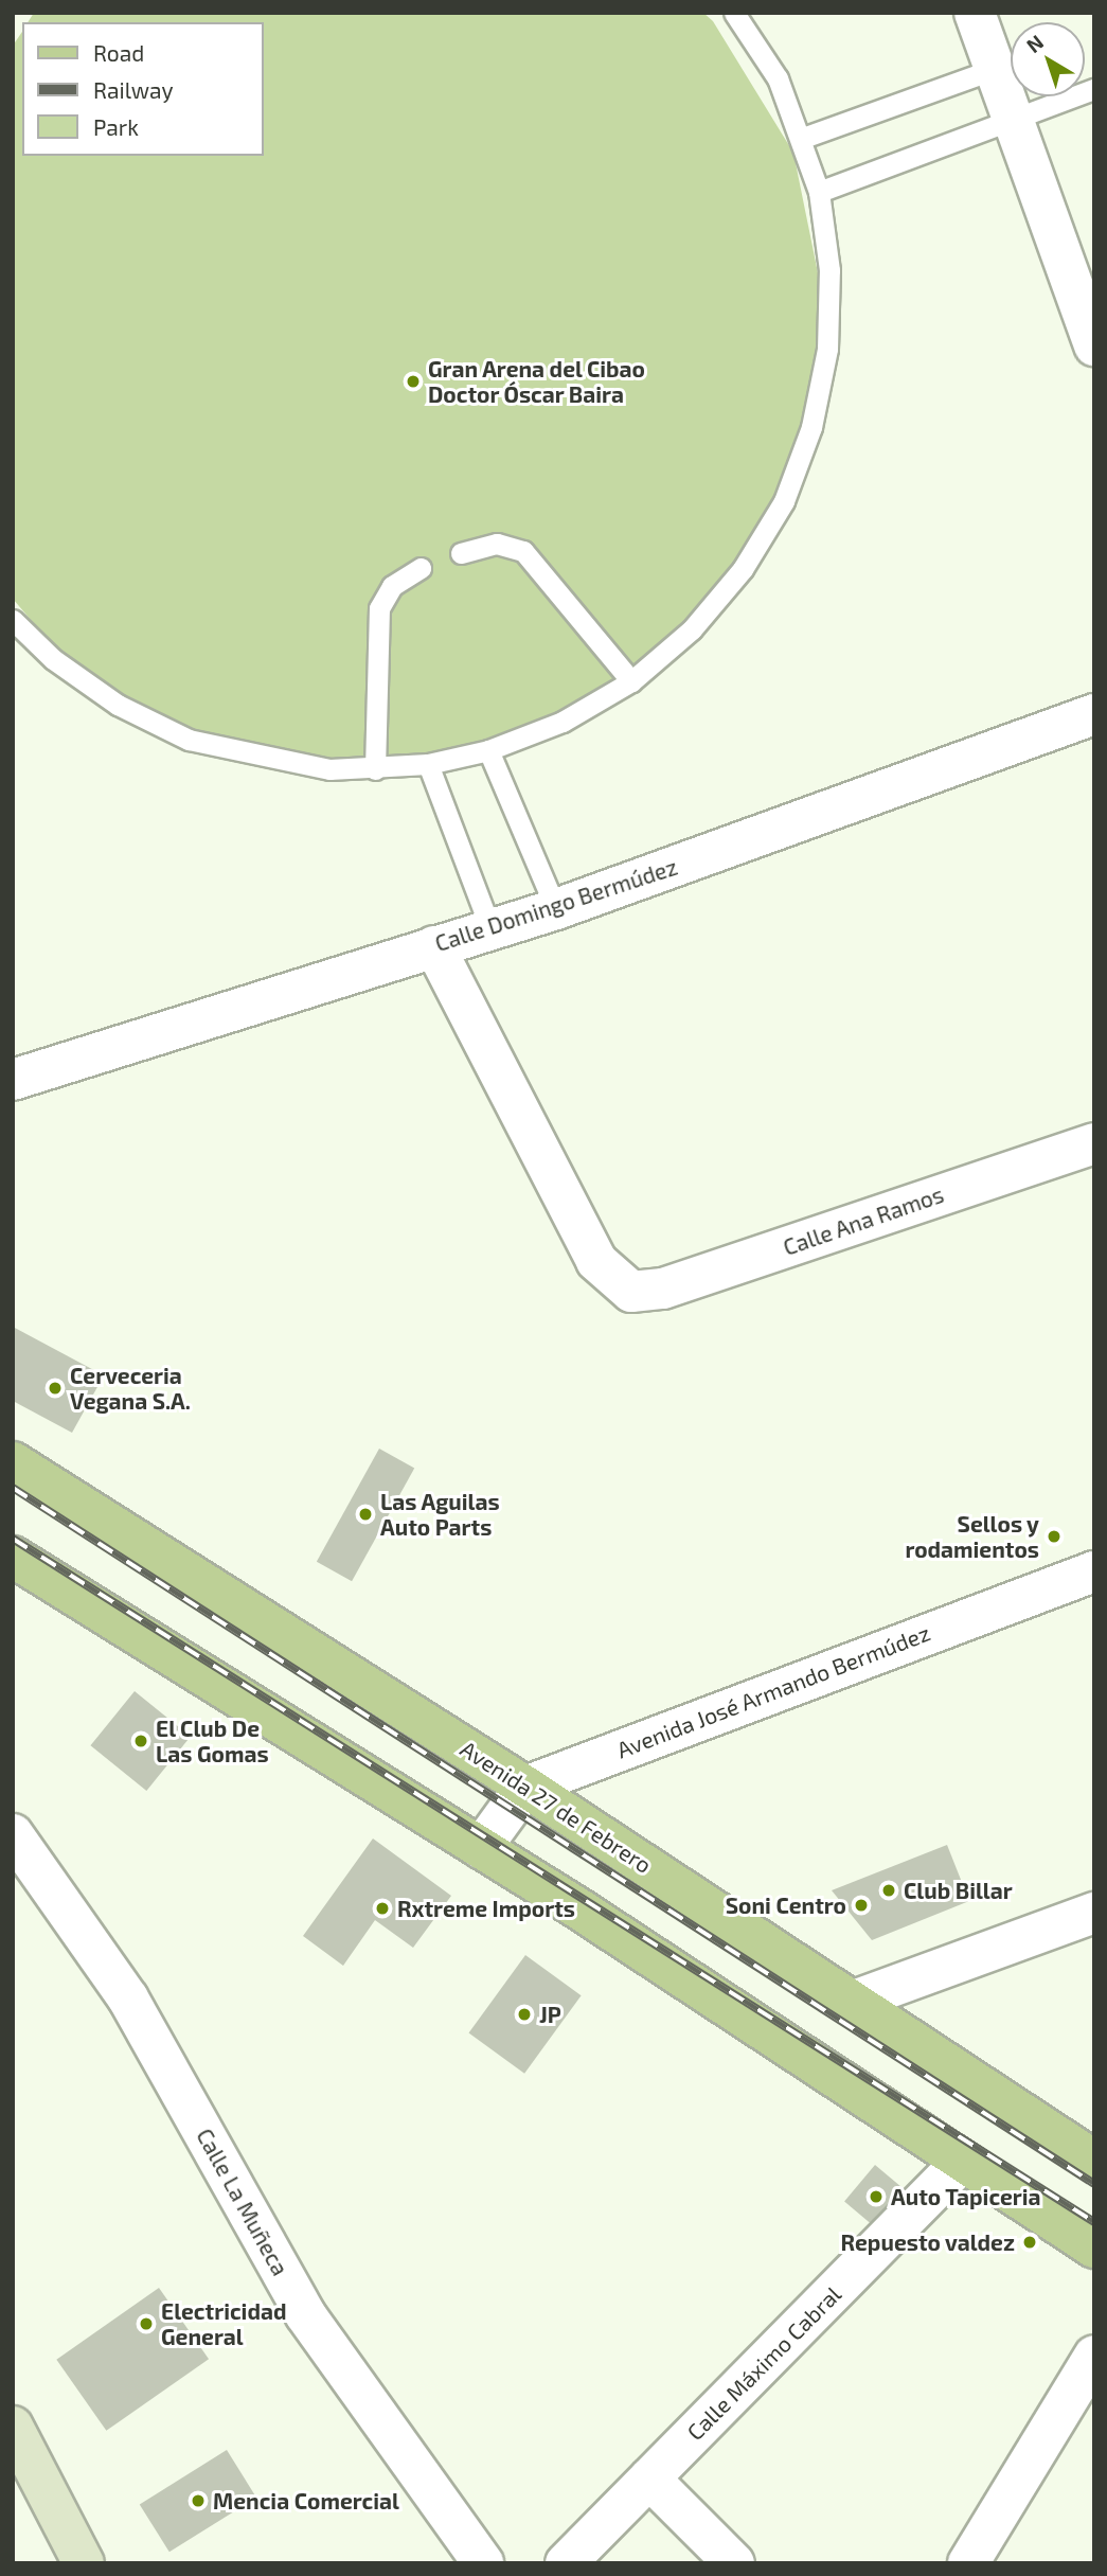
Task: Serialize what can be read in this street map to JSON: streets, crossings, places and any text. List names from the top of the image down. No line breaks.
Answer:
{"streets":{"main road":["Avenida 27 de Febrero"],"street":["Calle Domingo Bermúdez","Calle Ana Ramos","Avenida José Armando Bermúdez","Calle La Muñeca","Calle Máximo Cabral"]},"crossings":[["Calle Domingo Bermúdez","Calle Ana Ramos"],["Avenida José Armando Bermúdez","Avenida 27 de Febrero"]],"places":["Gran Arena del Cibao Doctor Óscar Baira","Cerveceria Vegana S.A.","Las Aguilas Auto Parts","Sellos y rodamientos","El Club De Las Gomas","Club Billar","Soni Centro","Rxtreme Imports","JP","Auto Tapiceria","Repuesto valdez","Electricidad General","Mencia Comercial"],"legend":["Road","Railway","Park"],"north":"top left"}
